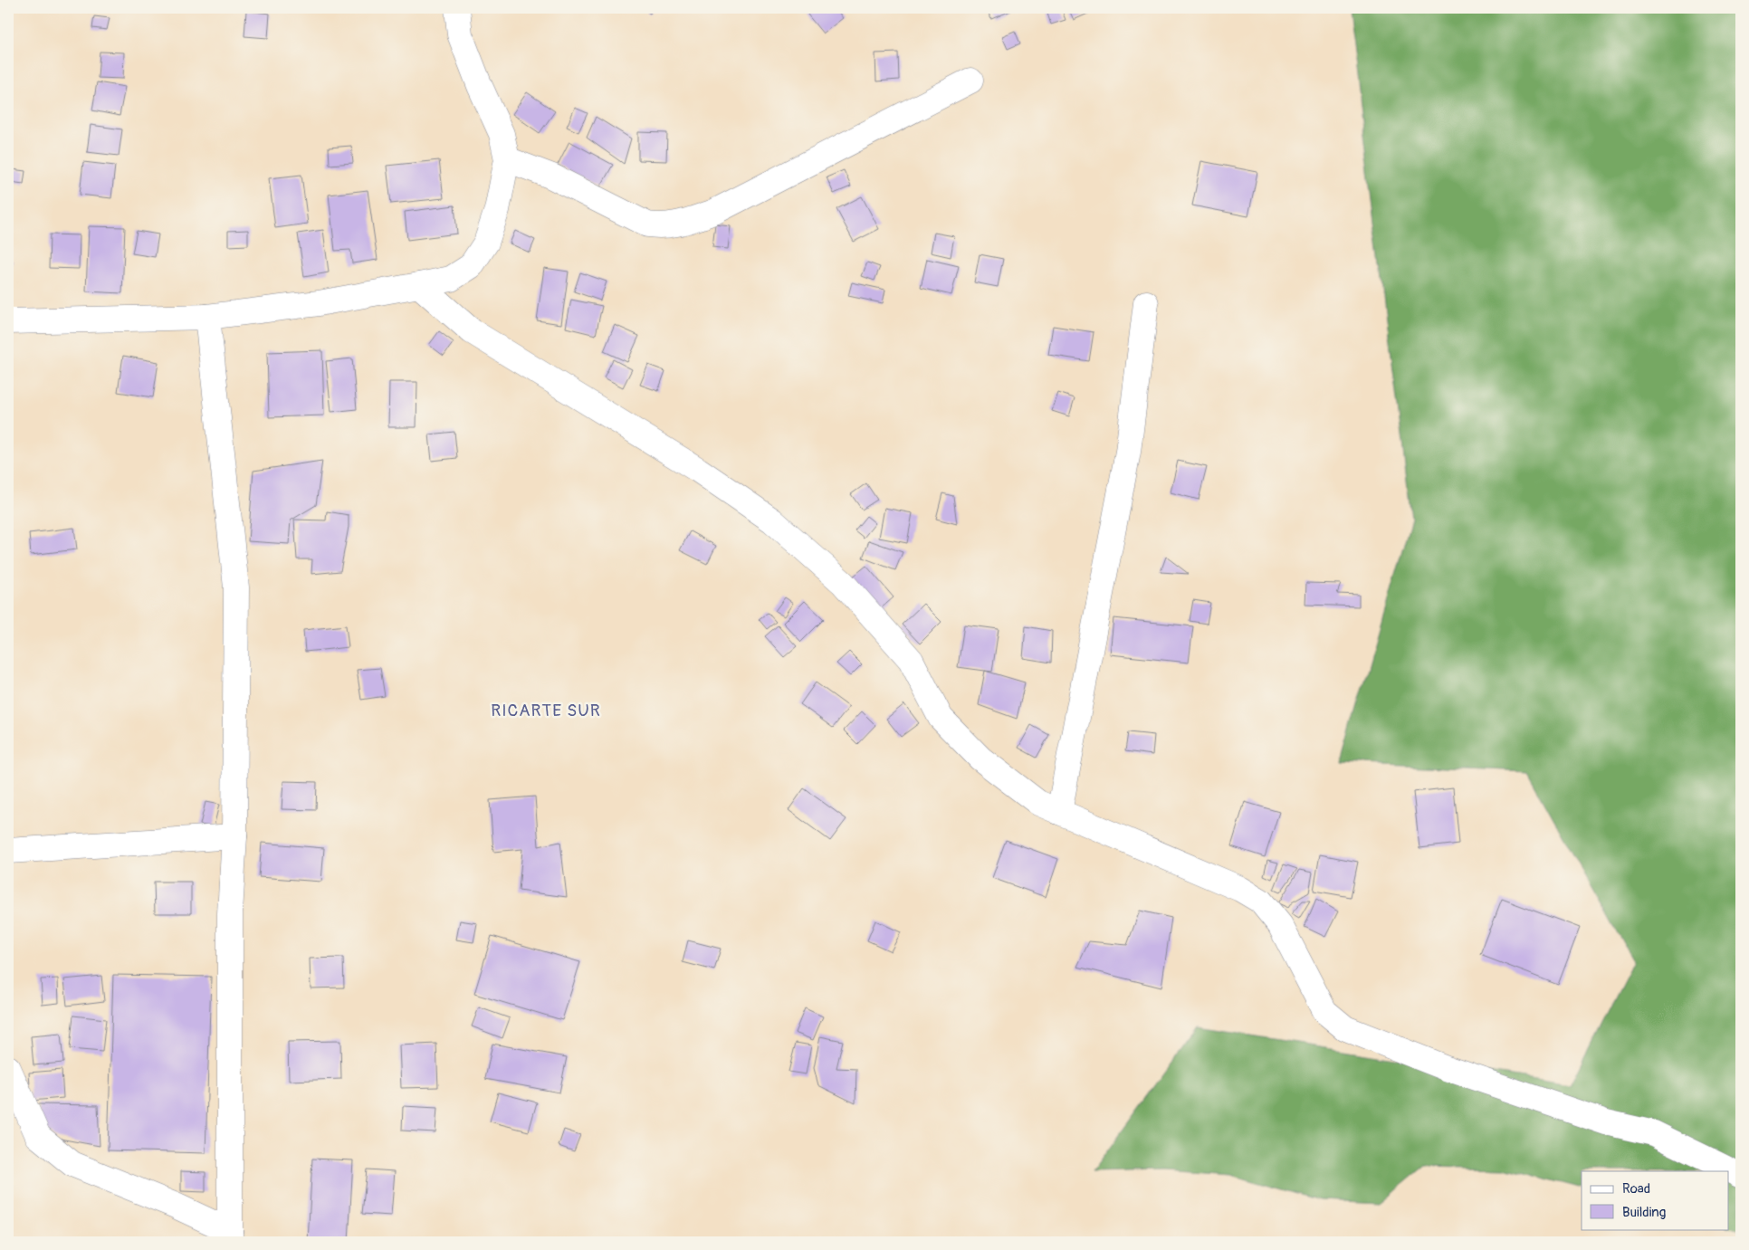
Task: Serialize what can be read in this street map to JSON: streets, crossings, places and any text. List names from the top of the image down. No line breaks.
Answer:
{"districts":["RICARTE SUR"],"legend":["Road","Building"]}
